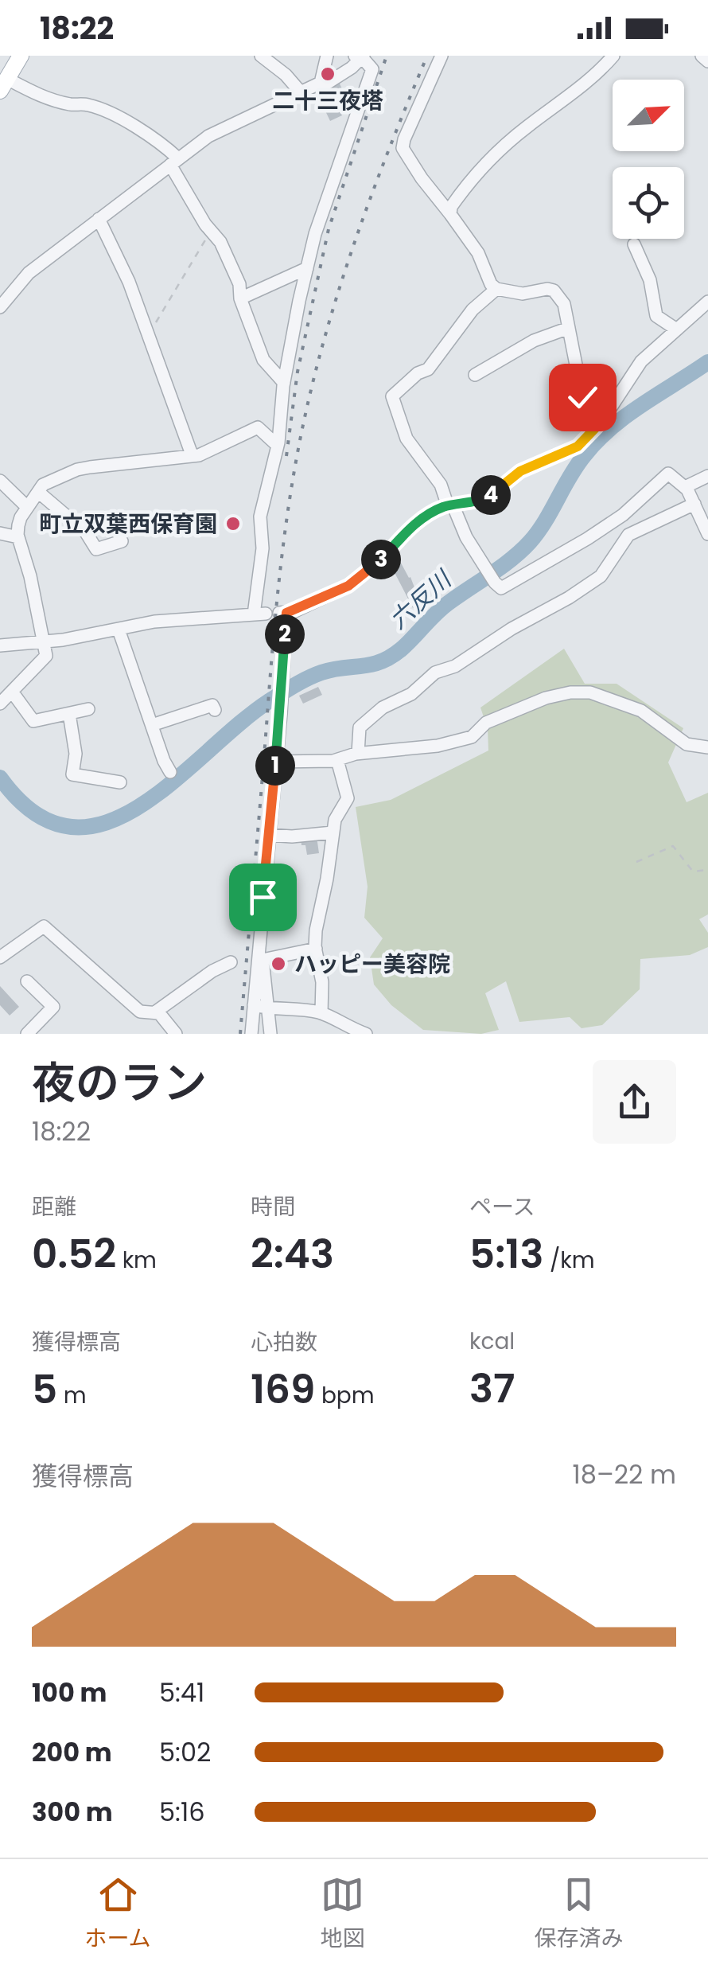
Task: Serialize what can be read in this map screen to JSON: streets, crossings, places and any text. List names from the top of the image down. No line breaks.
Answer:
{"water":["六反川"],"places":["二十三夜塔","町立双葉西保育園","ハッピー美容院"],"north":"top right","page":{"status":"18:22","pins":["4","3","2","1"],"heading":["夜のラン","18:22"],"stats":[["距離","0.52 km"],["時間","2:43"],["ペース","5:13 /km"],["獲得標高","5 m"],["心拍数","169 bpm"],["kcal","37"]],"chart":["獲得標高","18–22 m"],"list":[{"name":"100 m","note":"5:41"},{"name":"200 m","note":"5:02"},{"name":"300 m","note":"5:16"}],"tabs":["ホーム","地図","保存済み"]}}
